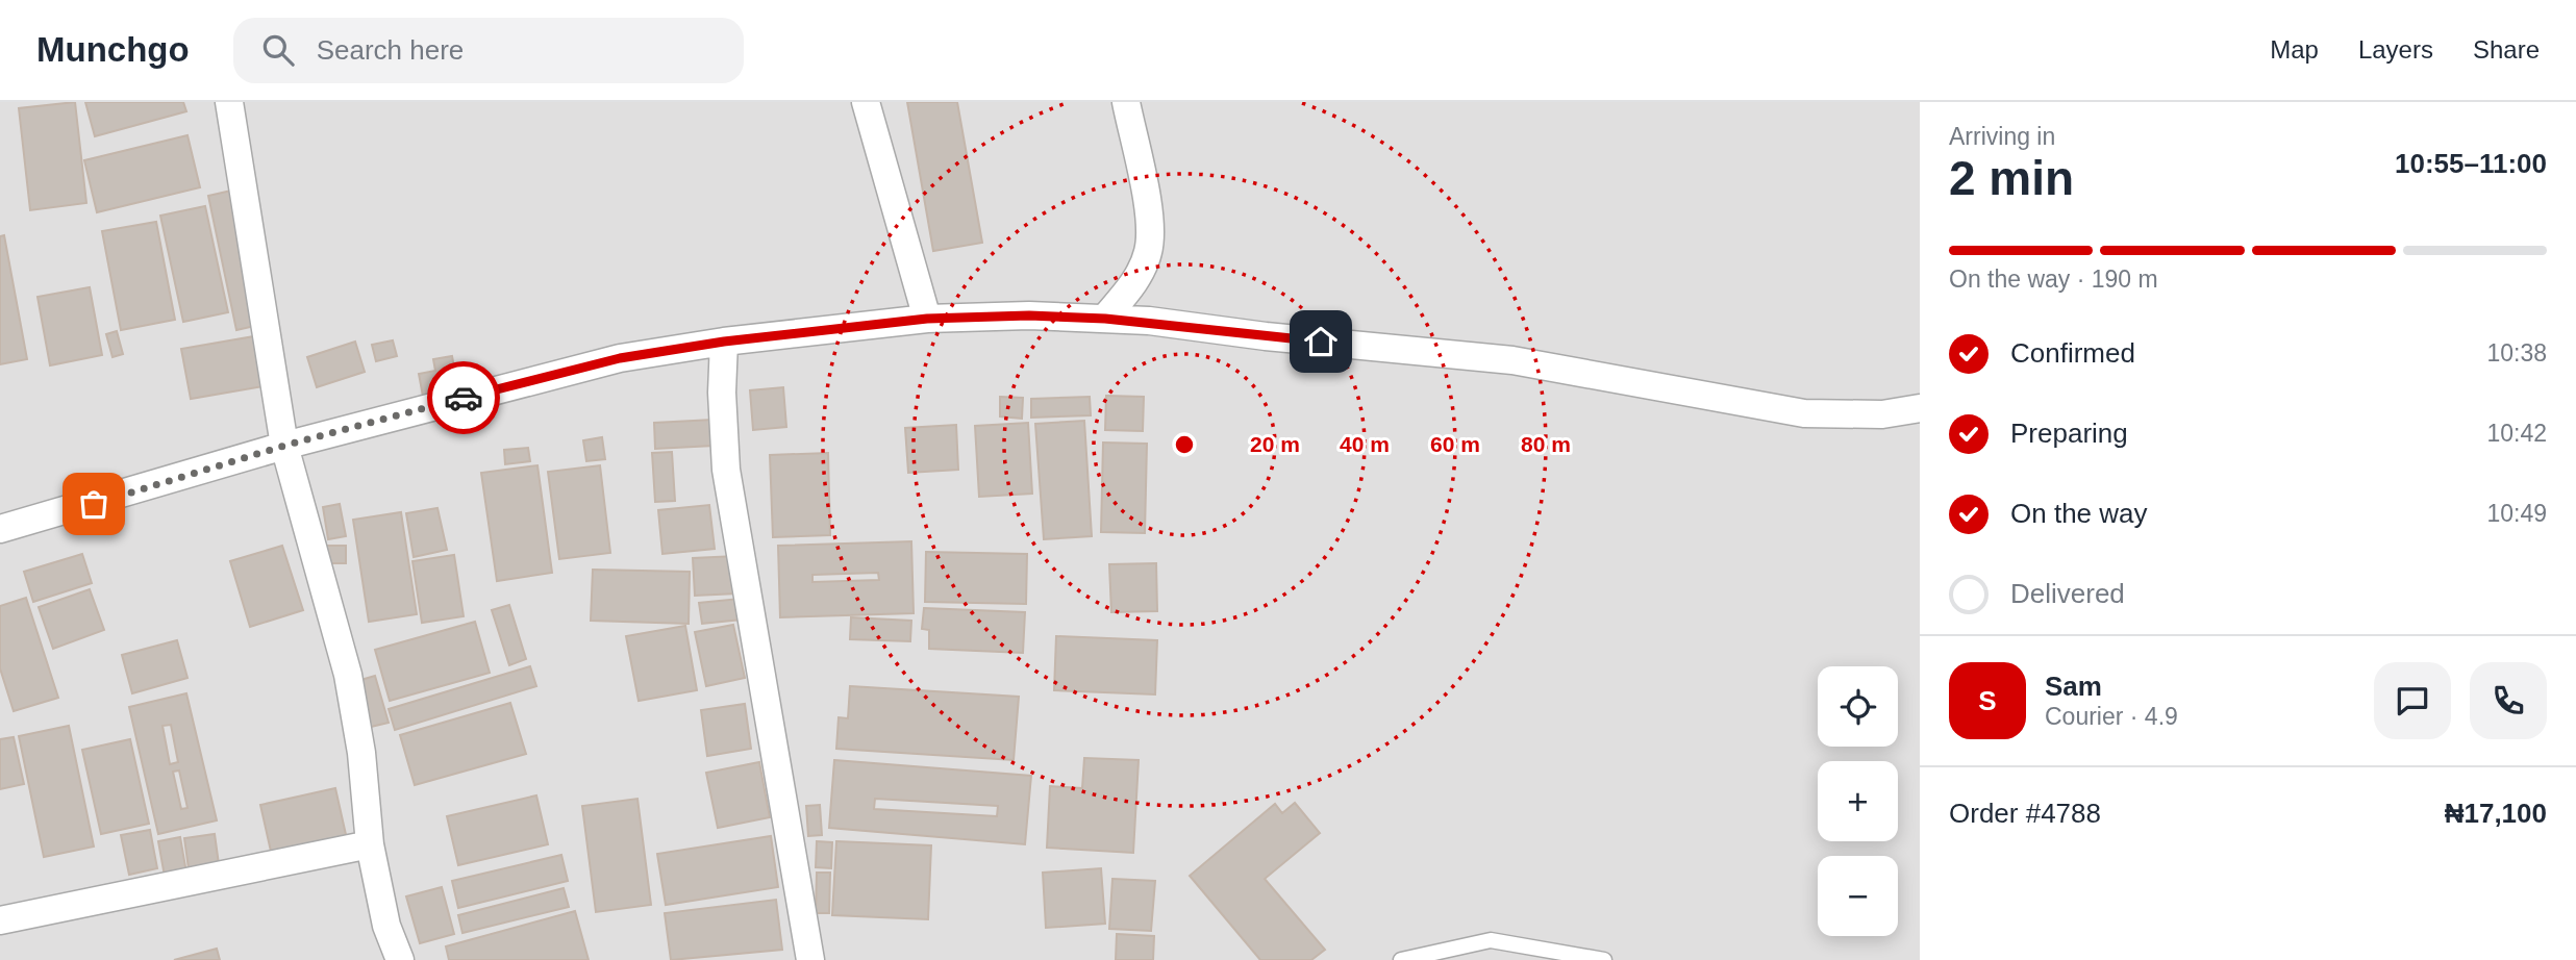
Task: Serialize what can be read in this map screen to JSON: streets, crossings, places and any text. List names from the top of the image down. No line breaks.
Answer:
{"page":{"header":"Munchgo","search":"Search here","nav":["Map","Layers","Share"],"heading":["2 min","Arriving in","10:55–11:00"],"panel":["Sam","Courier · 4.9","Order #4788","₦17,100"],"bar":"On the way · 190 m","list":[["Confirmed","10:38"],["Preparing","10:42"],["On the way","10:49"],"Delivered"],"round":"S","map_buttons":["+","−"]},"rings":["20 m","40 m","60 m","80 m"]}
